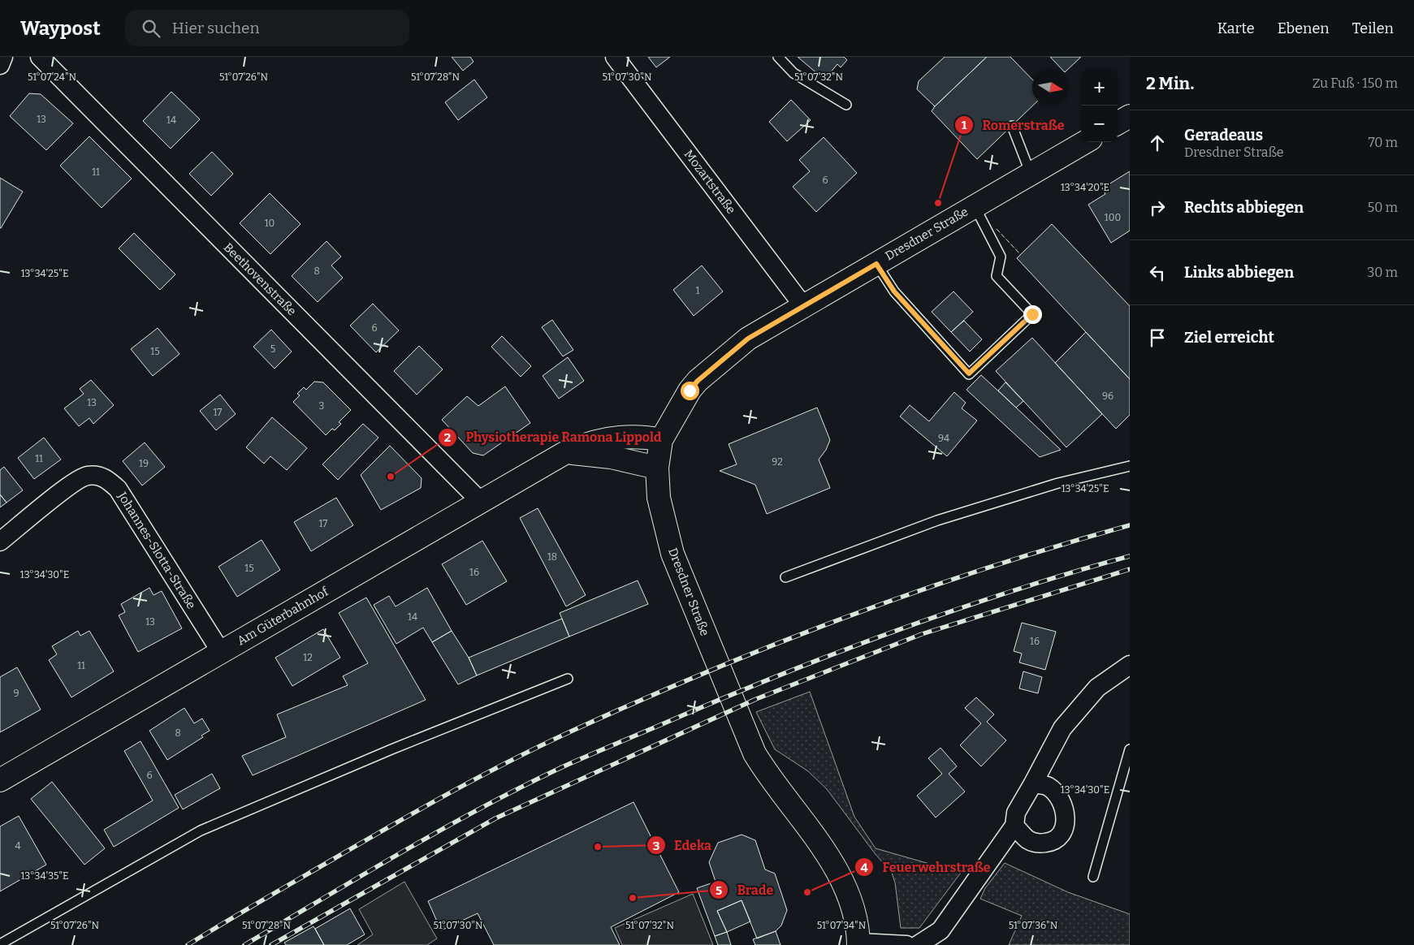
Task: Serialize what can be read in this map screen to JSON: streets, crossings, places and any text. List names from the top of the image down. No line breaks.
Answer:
{"streets":{"main road":["Dresdner Straße","Am Güterbahnhof"],"street":["Mozartstraße","Beethovenstraße","Johannes-Slotta-Straße"]},"crossings":[["Mozartstraße","Dresdner Straße"],["Dresdner Straße","Am Güterbahnhof"],["Beethovenstraße","Am Güterbahnhof"],["Johannes-Slotta-Straße","Am Güterbahnhof"]],"places":["Romerstraße","Physiotherapie Ramona Lippold","Edeka","Feuerwehrstraße","Brade"],"house_numbers":["13","14","11","6","100","10","8","1","6","5","15","96","13","3","17","94","11","92","19","17","18","15","16","14","13","16","12","11","9","8","6","4"],"north":"right","page":{"header":"Waypost","search":"Hier suchen","nav":["Karte","Ebenen","Teilen"],"heading":["2 Min.","Zu Fuß · 150 m"],"map_buttons":["+","−"],"list":[["Geradeaus","Dresdner Straße","70 m"],["Rechts abbiegen","50 m"],["Links abbiegen","30 m"],"Ziel erreicht"]},"coordinates":["51°07'24\"N","51°07'26\"N","51°07'28\"N","51°07'30\"N","51°07'32\"N","13°34'20\"E","13°34'25\"E","13°34'30\"E","13°34'35\"E","51°07'34\"N","51°07'36\"N"]}
